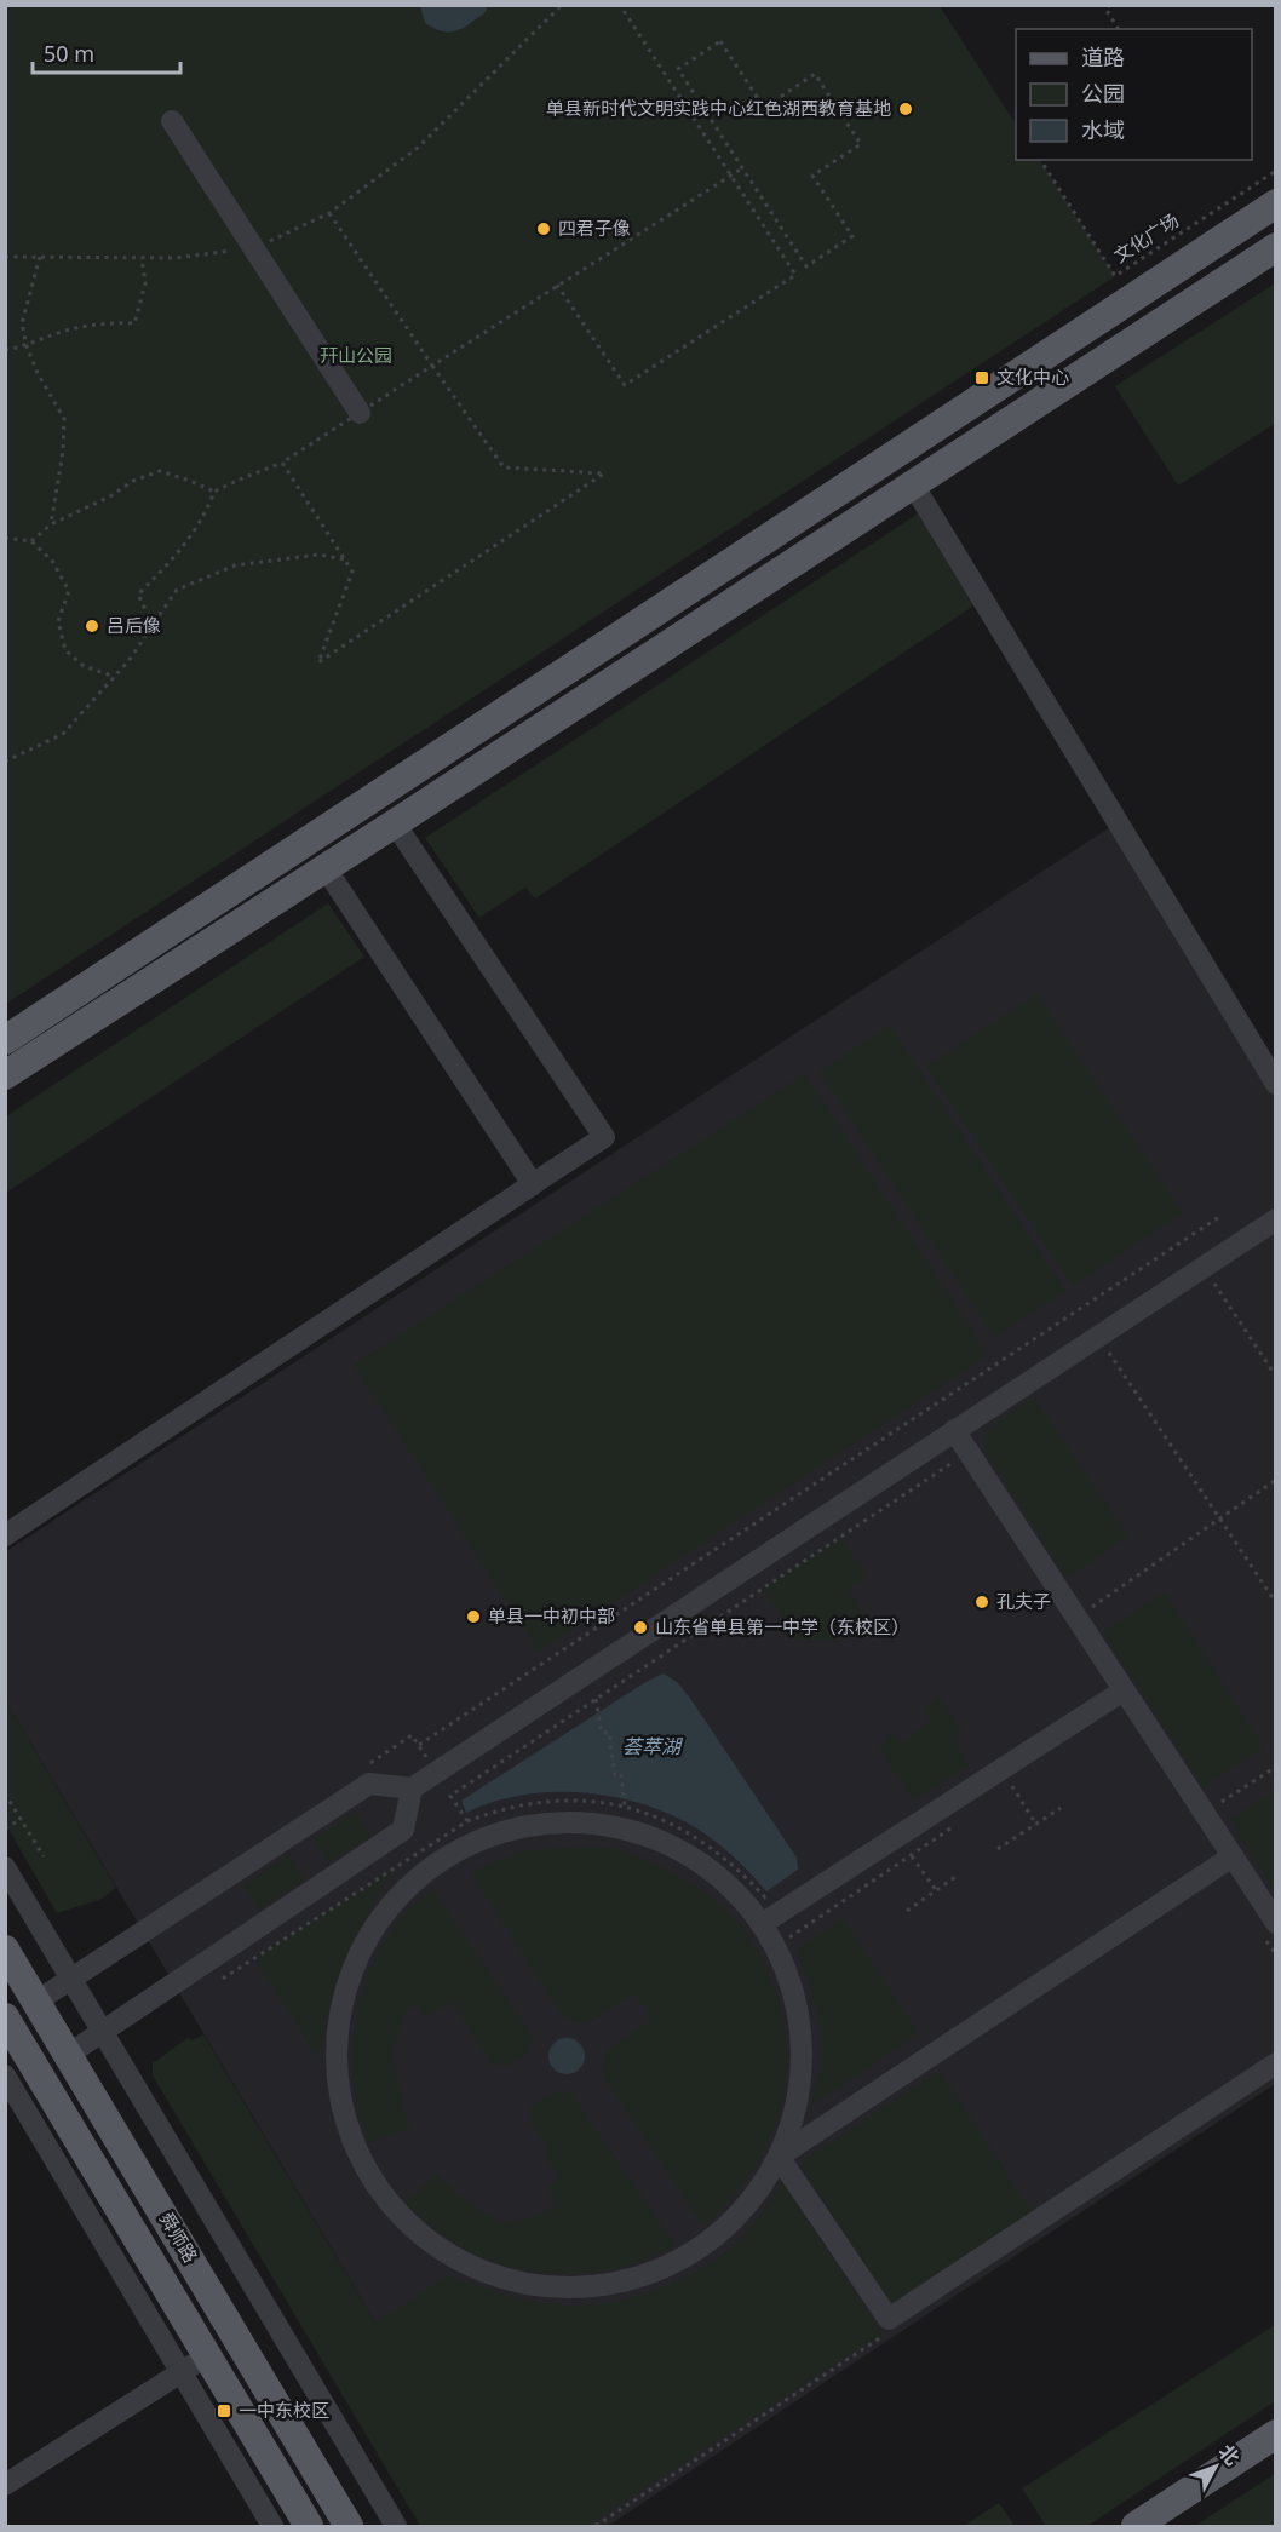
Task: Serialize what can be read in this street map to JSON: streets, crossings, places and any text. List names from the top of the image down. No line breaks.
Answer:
{"streets":{"main road":["舜师路"],"path":["文化广场"]},"water":["荟萃湖"],"parks":["幵山公园"],"places":{"other":["单县新时代文明实践中心红色湖西教育基地","四君子像","吕后像","孔夫子","单县一中初中部","山东省单县第一中学（东校区）"],"transit":["文化中心","一中东校区"]},"legend":["道路","公园","水域"],"scale_bar":"50 m","north":"top right"}
